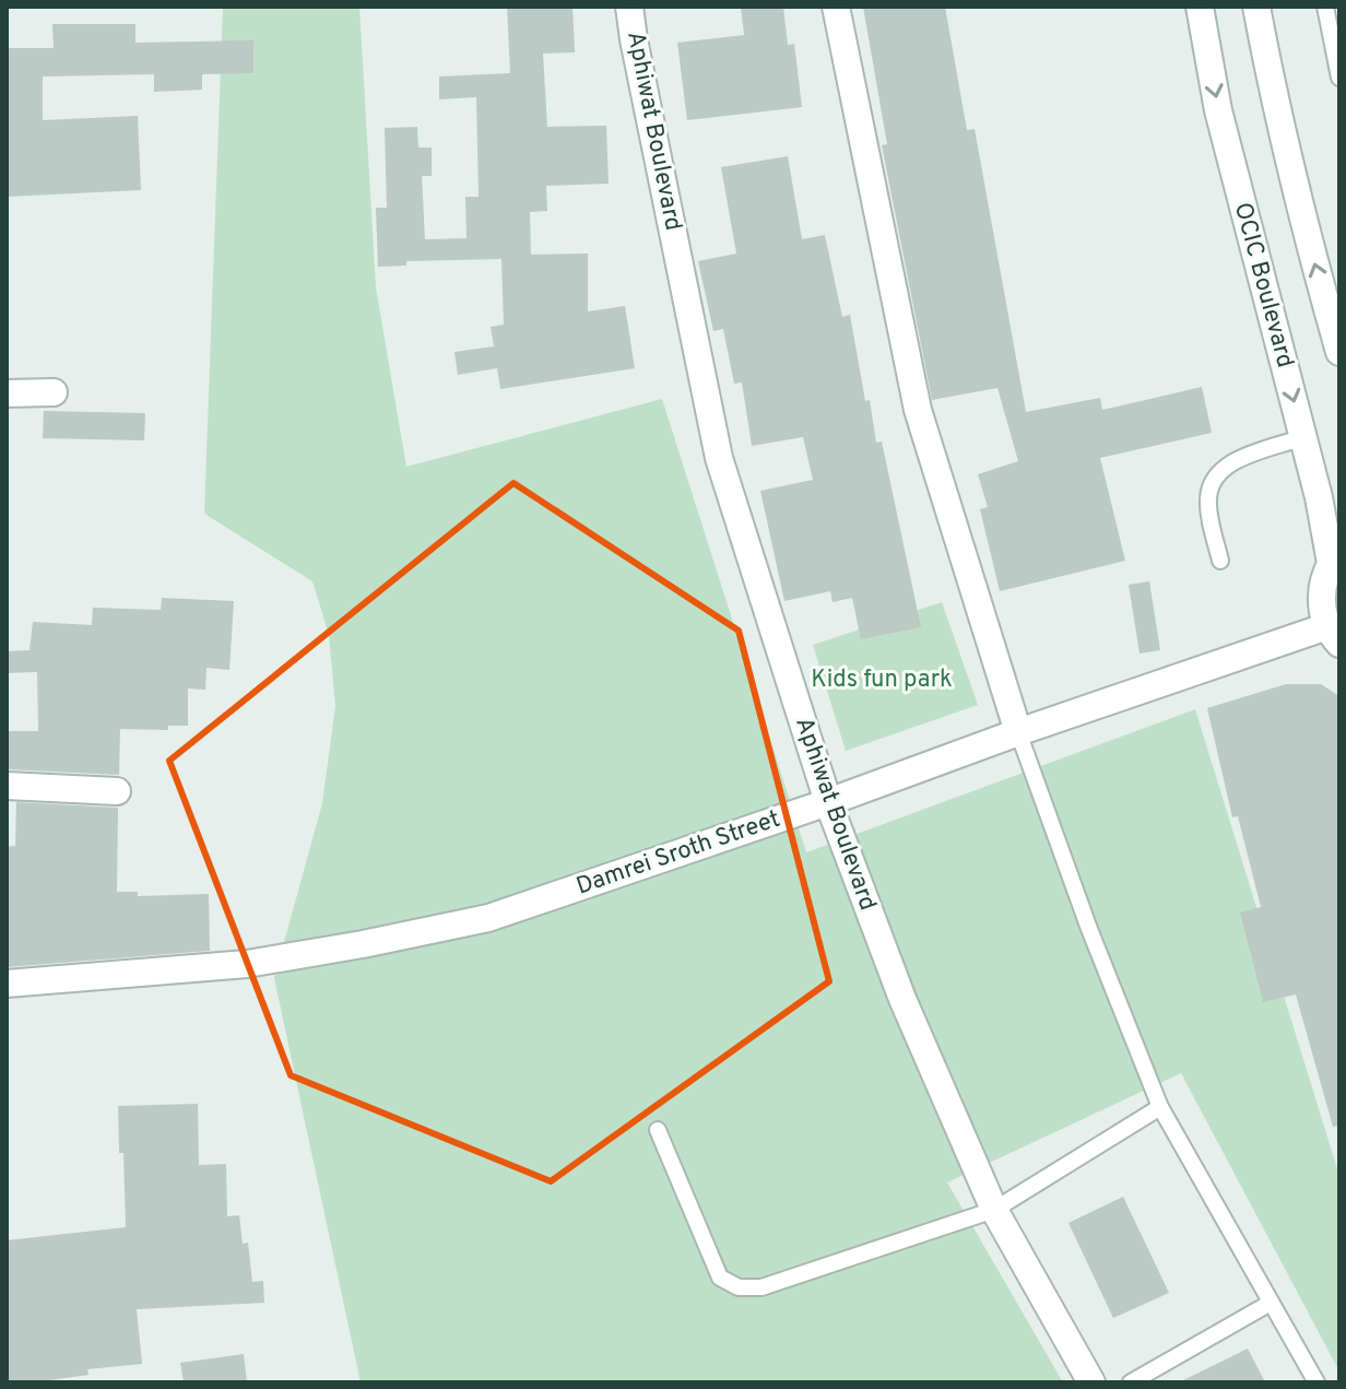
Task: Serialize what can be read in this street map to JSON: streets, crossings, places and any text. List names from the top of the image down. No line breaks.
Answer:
{"streets":{"street":["Aphiwat Boulevard","OCIC Boulevard","Damrei Sroth Street"]},"crossings":[["Aphiwat Boulevard","Damrei Sroth Street"]],"parks":["Kids fun park"]}
